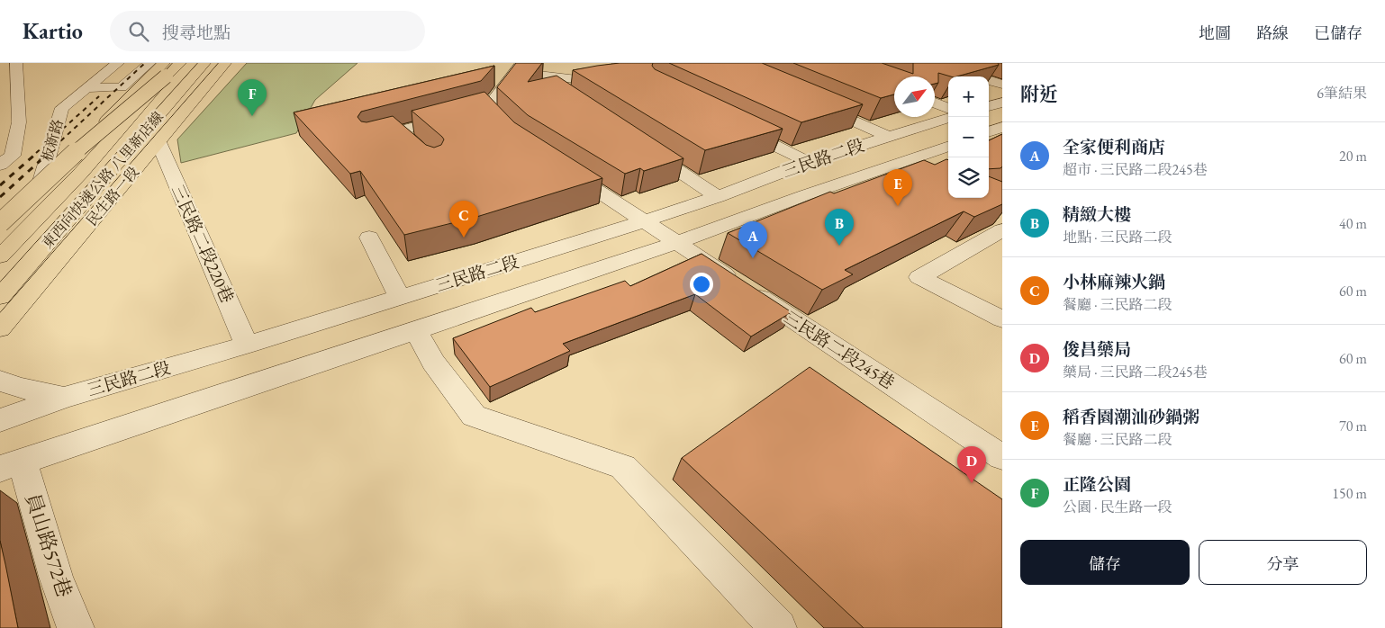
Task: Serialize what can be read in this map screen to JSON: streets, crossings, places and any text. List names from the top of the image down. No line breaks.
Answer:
{"streets":{"main road":["東西向快速公路 八里新店線","民生路一段"],"street":["板新路","三民路二段","三民路二段220巷","三民路二段245巷","員山路572巷"]},"crossings":[["三民路二段","三民路二段220巷"],["三民路二段","三民路二段245巷"],["三民路二段","員山路572巷"],["民生路一段","三民路二段220巷"]],"north":"top right","page":{"header":"Kartio","search":"搜尋地點","nav":["地圖","路線","已儲存"],"heading":["附近","6筆結果"],"map_buttons":["+","−"],"pins":["F","E","C","B","A","D"],"list":[{"mark":"A","name":"全家便利商店","note":"超市 · 三民路二段245巷","value":"20 m"},{"mark":"B","name":"精緻大樓","note":"地點 · 三民路二段","value":"40 m"},{"mark":"C","name":"小林麻辣火鍋","note":"餐廳 · 三民路二段","value":"60 m"},{"mark":"D","name":"俊昌藥局","note":"藥局 · 三民路二段245巷","value":"60 m"},{"mark":"E","name":"稻香園潮汕砂鍋粥","note":"餐廳 · 三民路二段","value":"70 m"},{"mark":"F","name":"正隆公園","note":"公園 · 民生路一段","value":"150 m"}],"buttons":["儲存","分享"]}}
